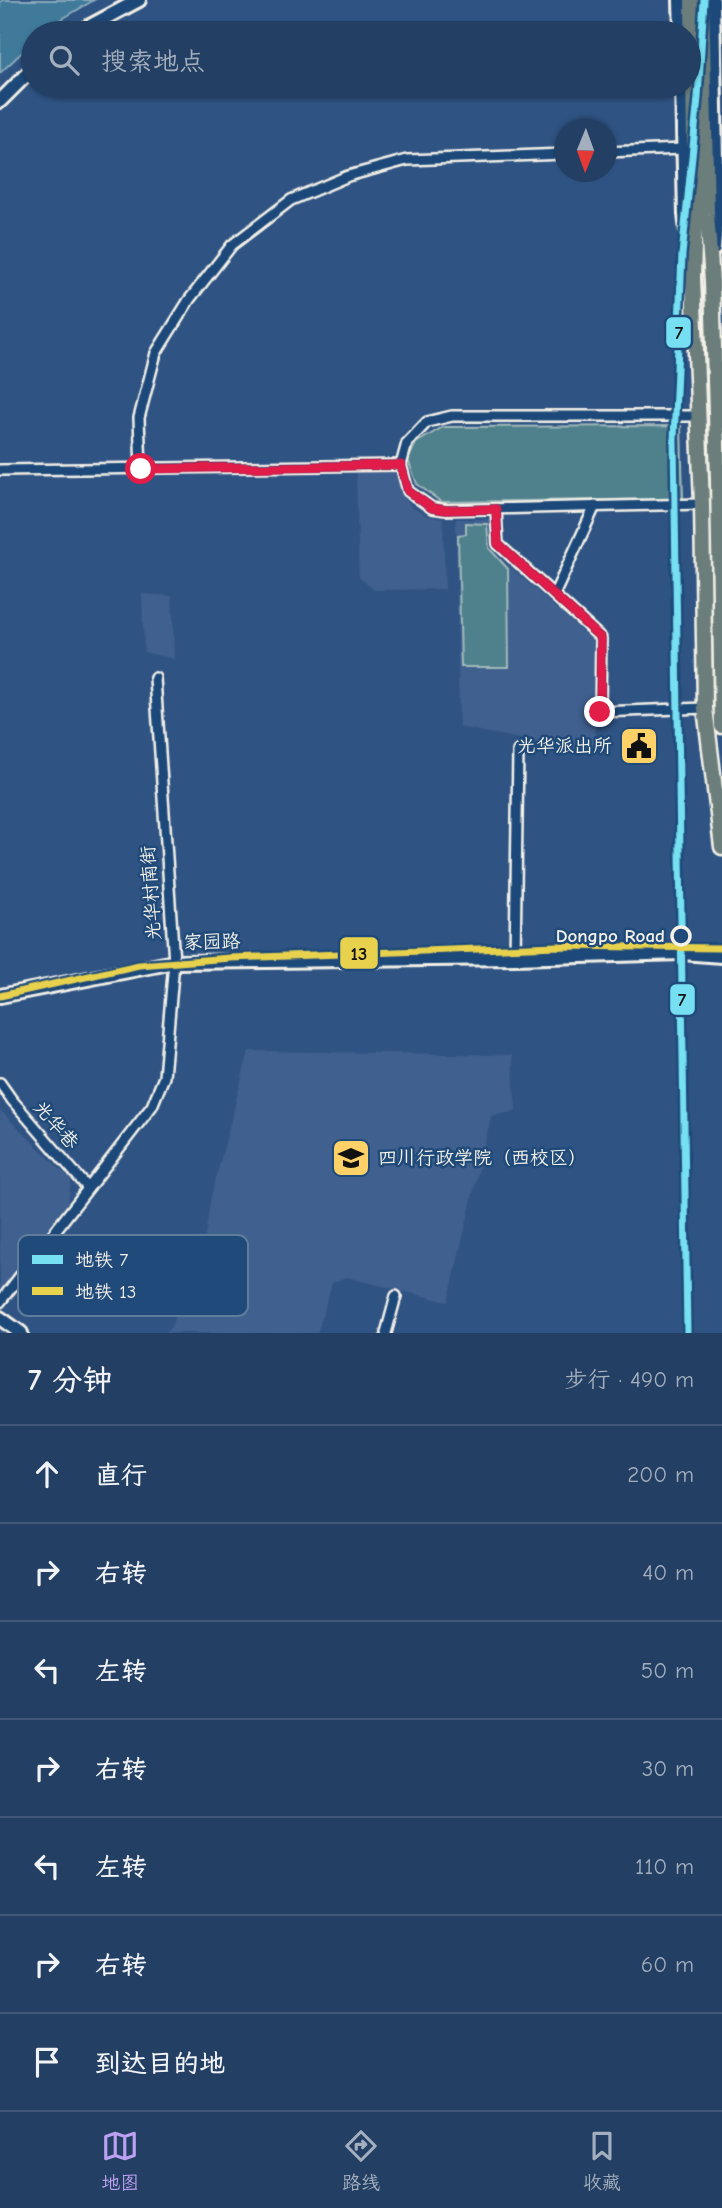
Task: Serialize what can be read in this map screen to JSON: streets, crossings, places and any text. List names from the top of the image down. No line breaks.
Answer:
{"streets":{"street":["光华村南街","家园路","光华巷"]},"crossings":[["光华村南街","家园路"],["光华村南街","光华巷"]],"places":{"public building":["光华派出所"],"other":["Dongpo Road"],"school or university":["四川行政学院（西校区）"]},"lines":["metro line 7","metro line 13"],"legend":["地铁 7","地铁 13"],"north":"bottom","page":{"search":"搜索地点","heading":["7 分钟","步行 · 490 m"],"list":[["直行","200 m"],["右转","40 m"],["左转","50 m"],["右转","30 m"],["左转","110 m"],["右转","60 m"],"到达目的地"],"nav":["地图","路线","收藏"]}}
